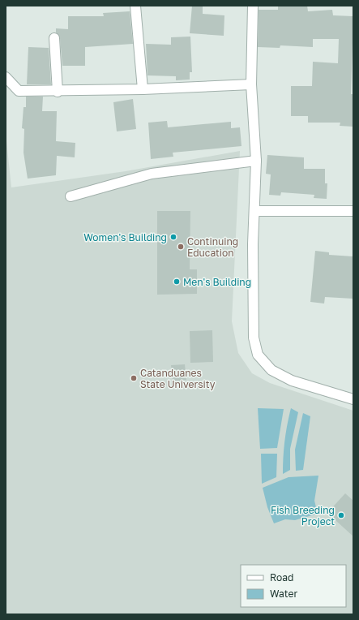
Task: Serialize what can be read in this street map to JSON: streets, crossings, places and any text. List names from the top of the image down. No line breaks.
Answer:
{"places":["Women's Building","Continuing Education","Men's Building","Catanduanes State University","Fish Breeding Project"],"legend":["Road","Water"]}
